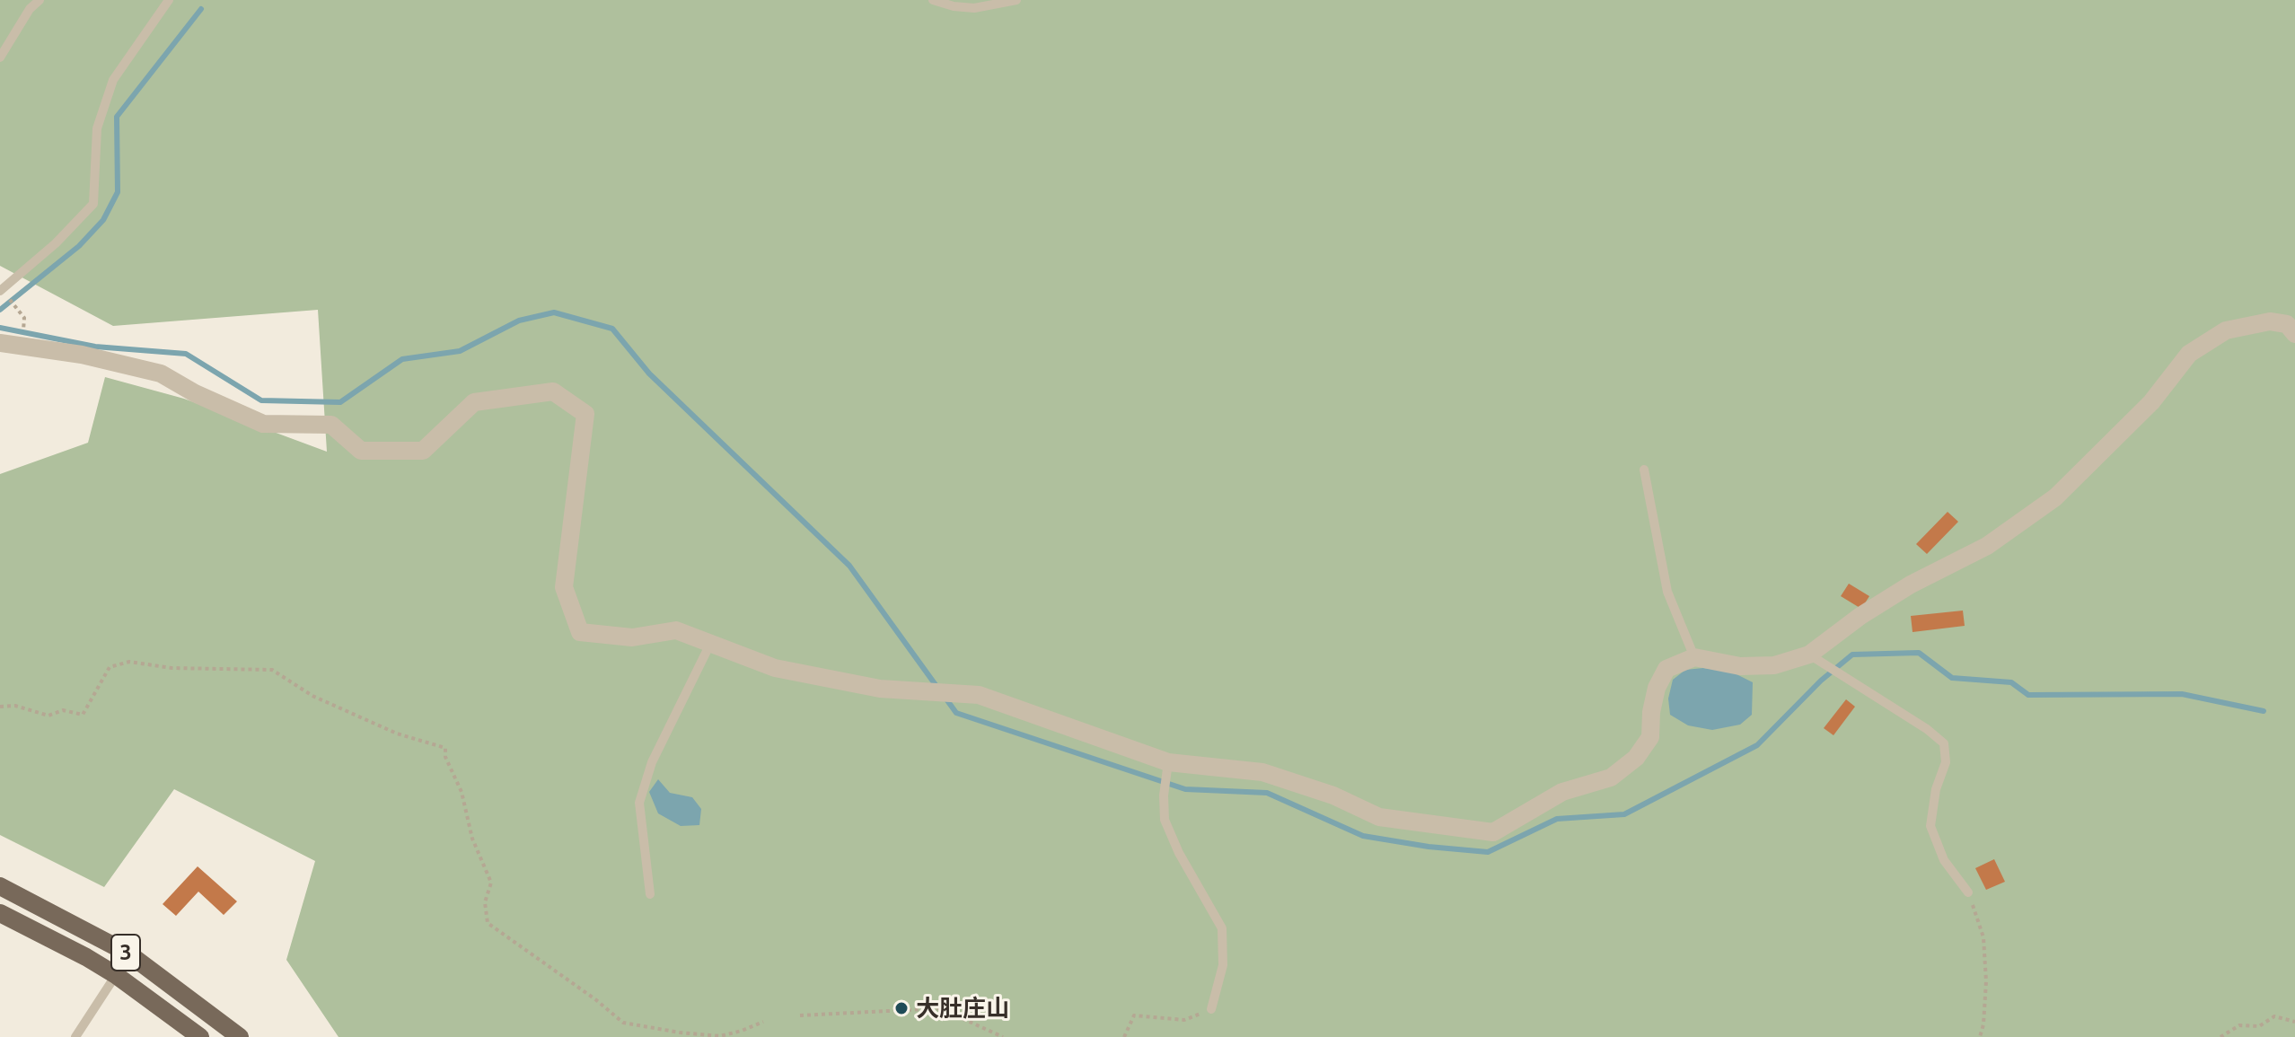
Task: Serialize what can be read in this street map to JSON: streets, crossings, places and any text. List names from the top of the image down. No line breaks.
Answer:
{"streets":{"main road":["3"]},"places":["大肚庄山"]}
